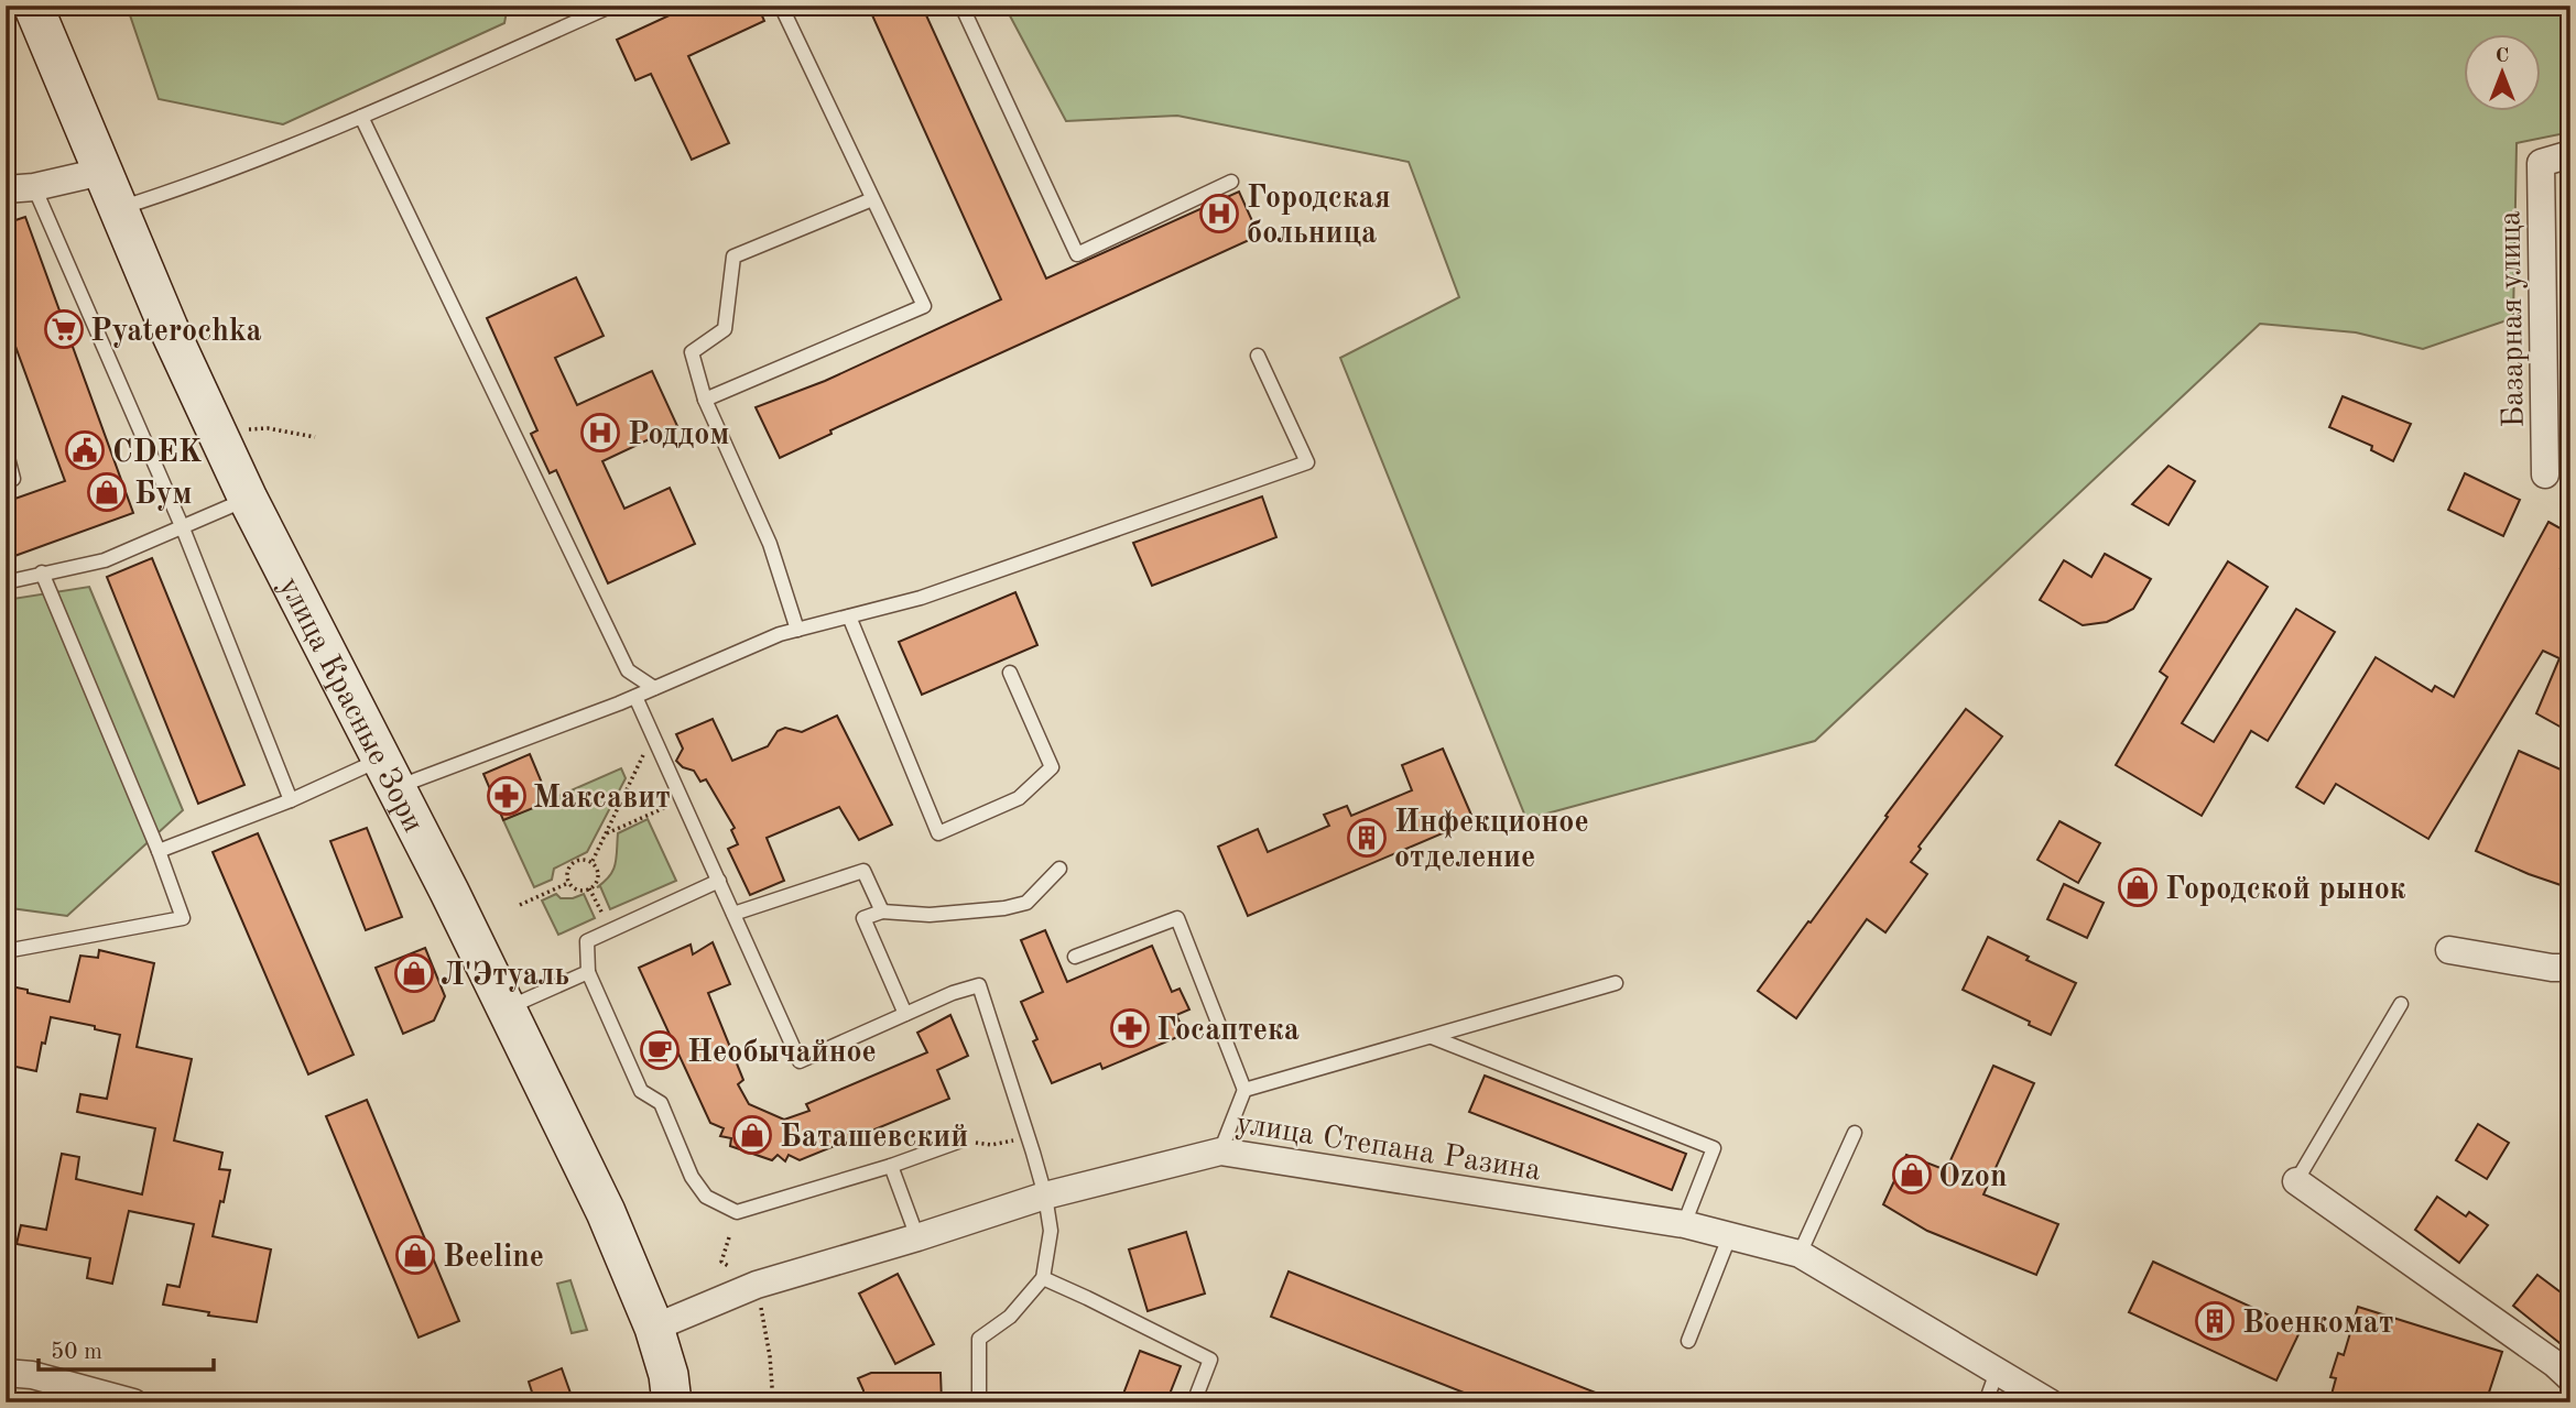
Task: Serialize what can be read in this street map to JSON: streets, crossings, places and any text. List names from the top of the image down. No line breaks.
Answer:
{"streets":{"main road":["улица Красные Зори"],"street":["Базарная улица","улица Степана Разина"]},"crossings":[["улица Красные Зори","улица Степана Разина"]],"places":{"hospital":["Городская больница","Роддом"],"supermarket":["Pyaterochka"],"public building":["CDEK"],"shop":["Бум","Городской рынок","Л'Этуаль","Баташевский","Ozon","Beeline"],"pharmacy":["Максавит","Госаптека"],"building":["Инфекционое отделение","Военкомат"],"cafe":["Необычайное"]},"scale_bar":"50 m","north":"top"}
